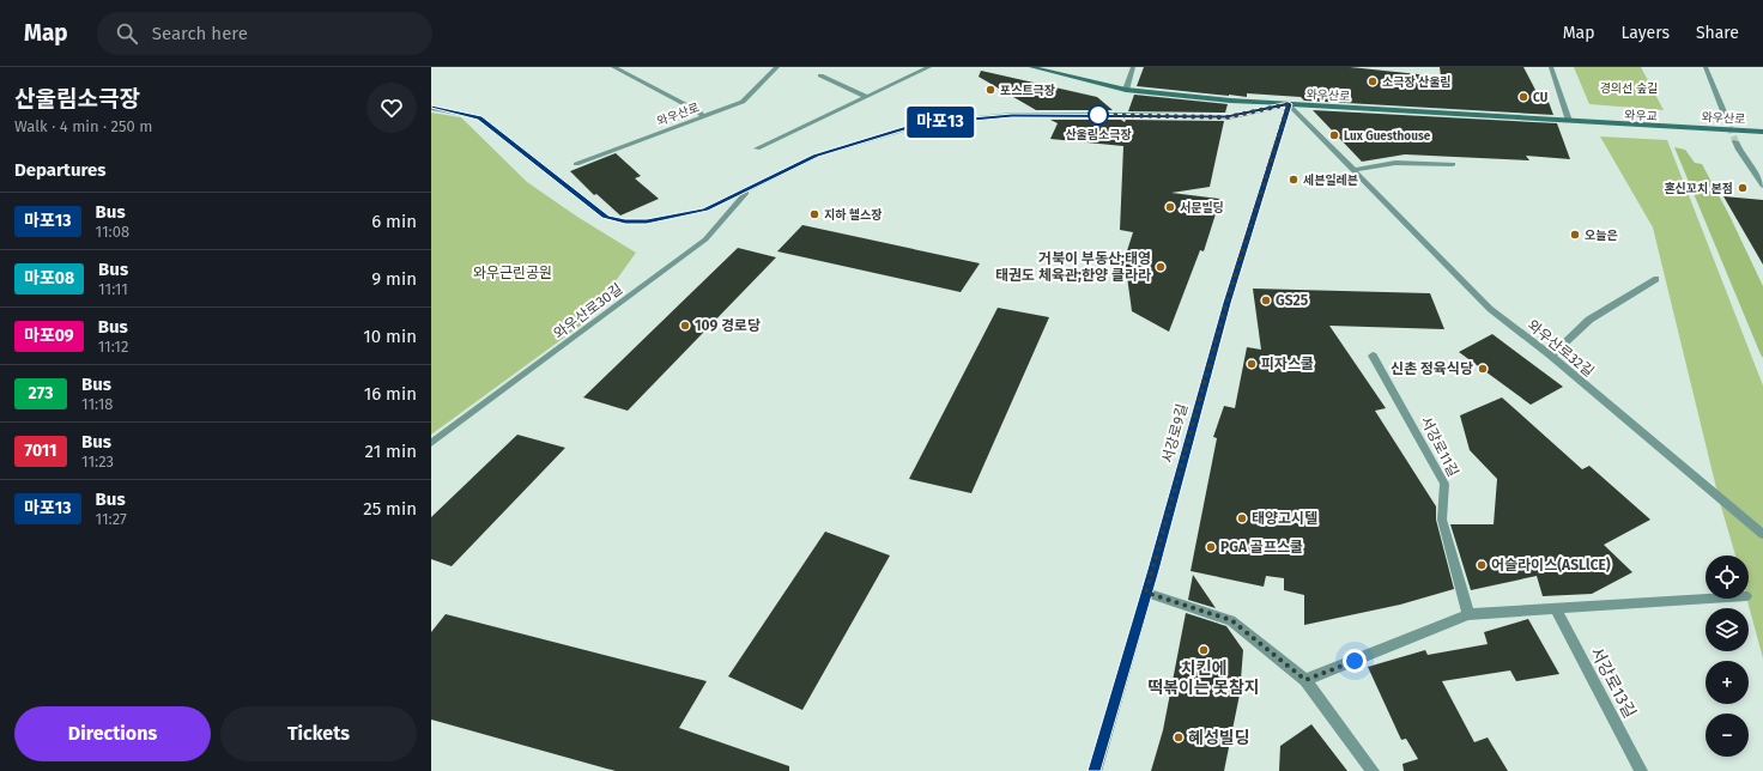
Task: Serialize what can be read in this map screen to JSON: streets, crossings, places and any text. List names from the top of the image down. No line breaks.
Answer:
{"streets":{"street":["와우산로","와우교","와우산로30길","와우산로32길","서강로9길","서강로11길","서강로13길"]},"crossings":[["와우산로","와우교"],["와우산로","와우산로30길"],["와우산로","와우산로32길"],["와우산로","서강로9길"],["와우산로30길","와우산로32길"],["와우산로30길","서강로9길"],["와우산로32길","서강로9길"]],"parks":["경의선 숲길","와우근린공원"],"places":["소극장 산울림","포스트극장","CU","산울림소극장","Lux Guesthouse","세븐일레븐","혼신꼬치 본점","서문빌딩","지하 헬스장","오늘은","거북이 부동산;태영 태권도 체육관;한양 클라라","GS25","109 경로당","피자스쿨","신촌 정육식당","태양고시텔","PGA 골프스쿨","어슬라이스(ASLlCE)","치킨에 떡볶이는 못참지","혜성빌딩"],"lines":["bus line 마포13"],"page":{"header":"Map","search":"Search here","nav":["Map","Layers","Share"],"heading":[["산울림소극장","Walk · 4 min · 250 m"],"Departures"],"on_map":"마포13","list":[{"mark":"마포13","name":"Bus","note":"11:08","value":"6 min"},{"mark":"마포08","name":"Bus","note":"11:11","value":"9 min"},{"mark":"마포09","name":"Bus","note":"11:12","value":"10 min"},{"mark":"273","name":"Bus","note":"11:18","value":"16 min"},{"mark":"7011","name":"Bus","note":"11:23","value":"21 min"},{"mark":"마포13","name":"Bus","note":"11:27","value":"25 min"}],"map_buttons":["+","−"],"buttons":["Directions","Tickets"]}}
